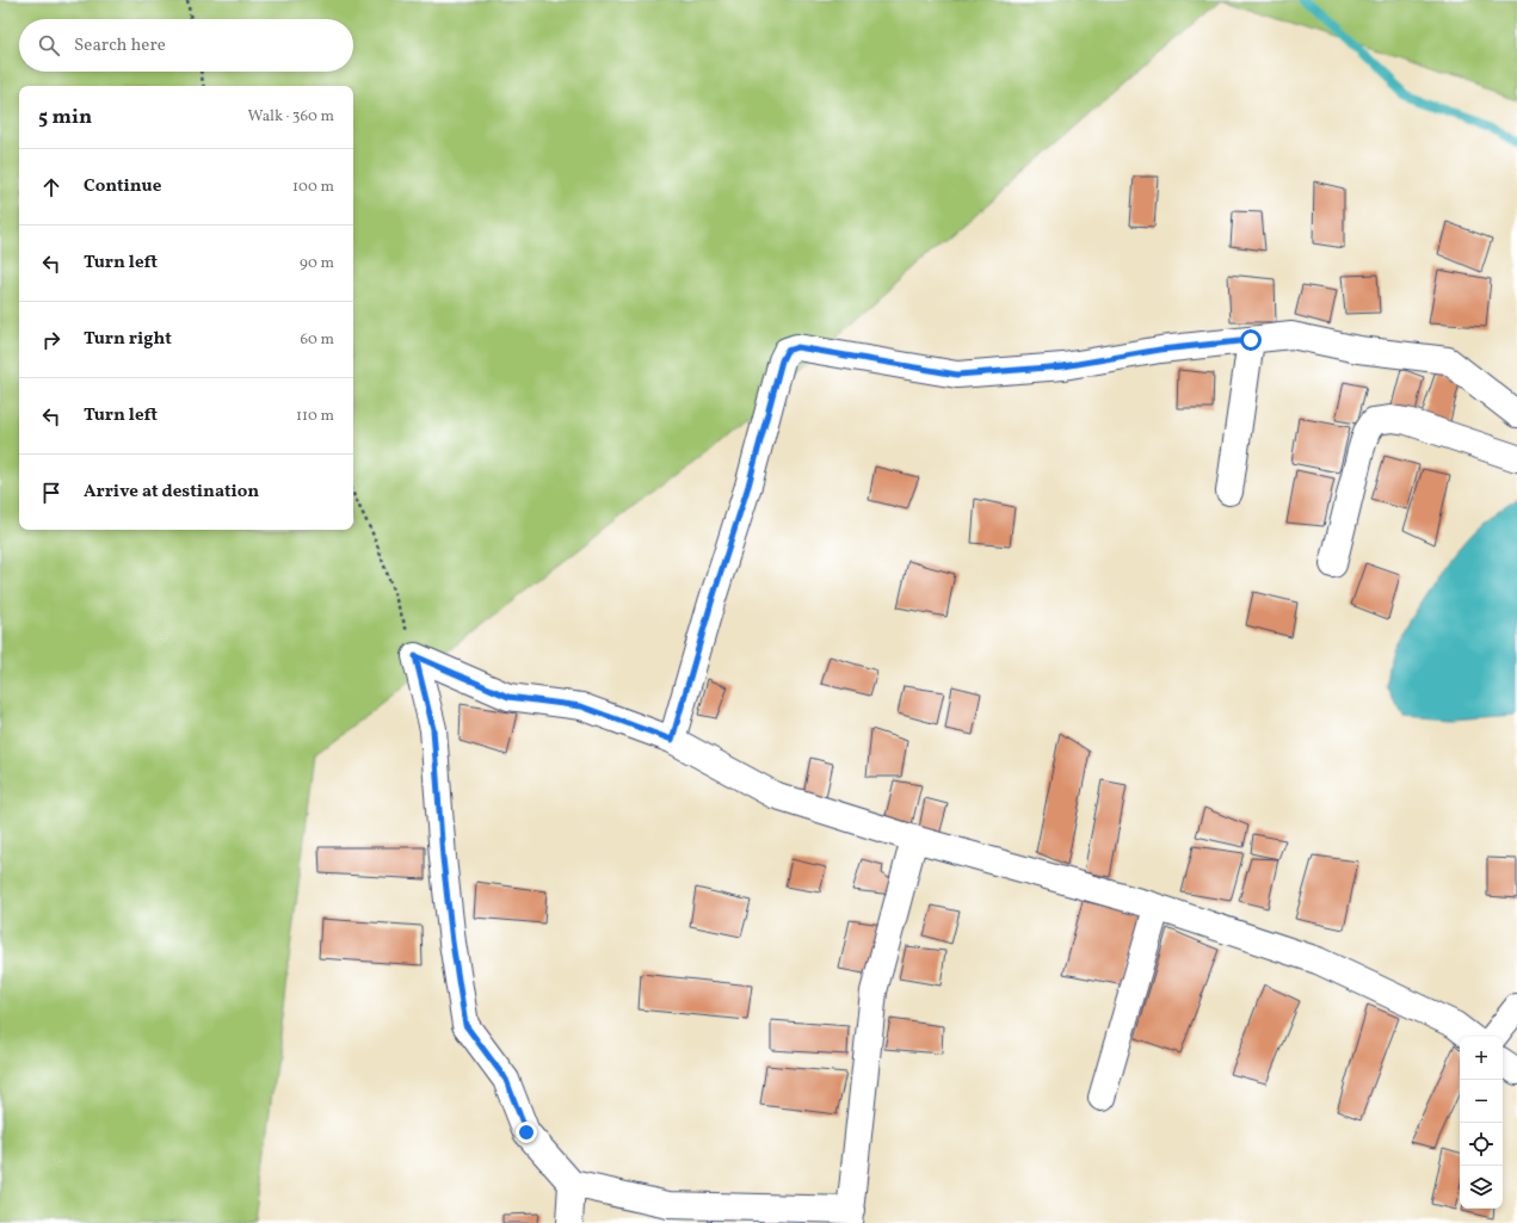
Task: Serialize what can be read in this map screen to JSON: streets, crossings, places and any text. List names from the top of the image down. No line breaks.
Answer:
{"page":{"search":"Search here","heading":["5 min","Walk · 360 m"],"list":[["Continue","100 m"],["Turn left","90 m"],["Turn right","60 m"],["Turn left","110 m"],"Arrive at destination"],"map_buttons":["+","−"]}}
